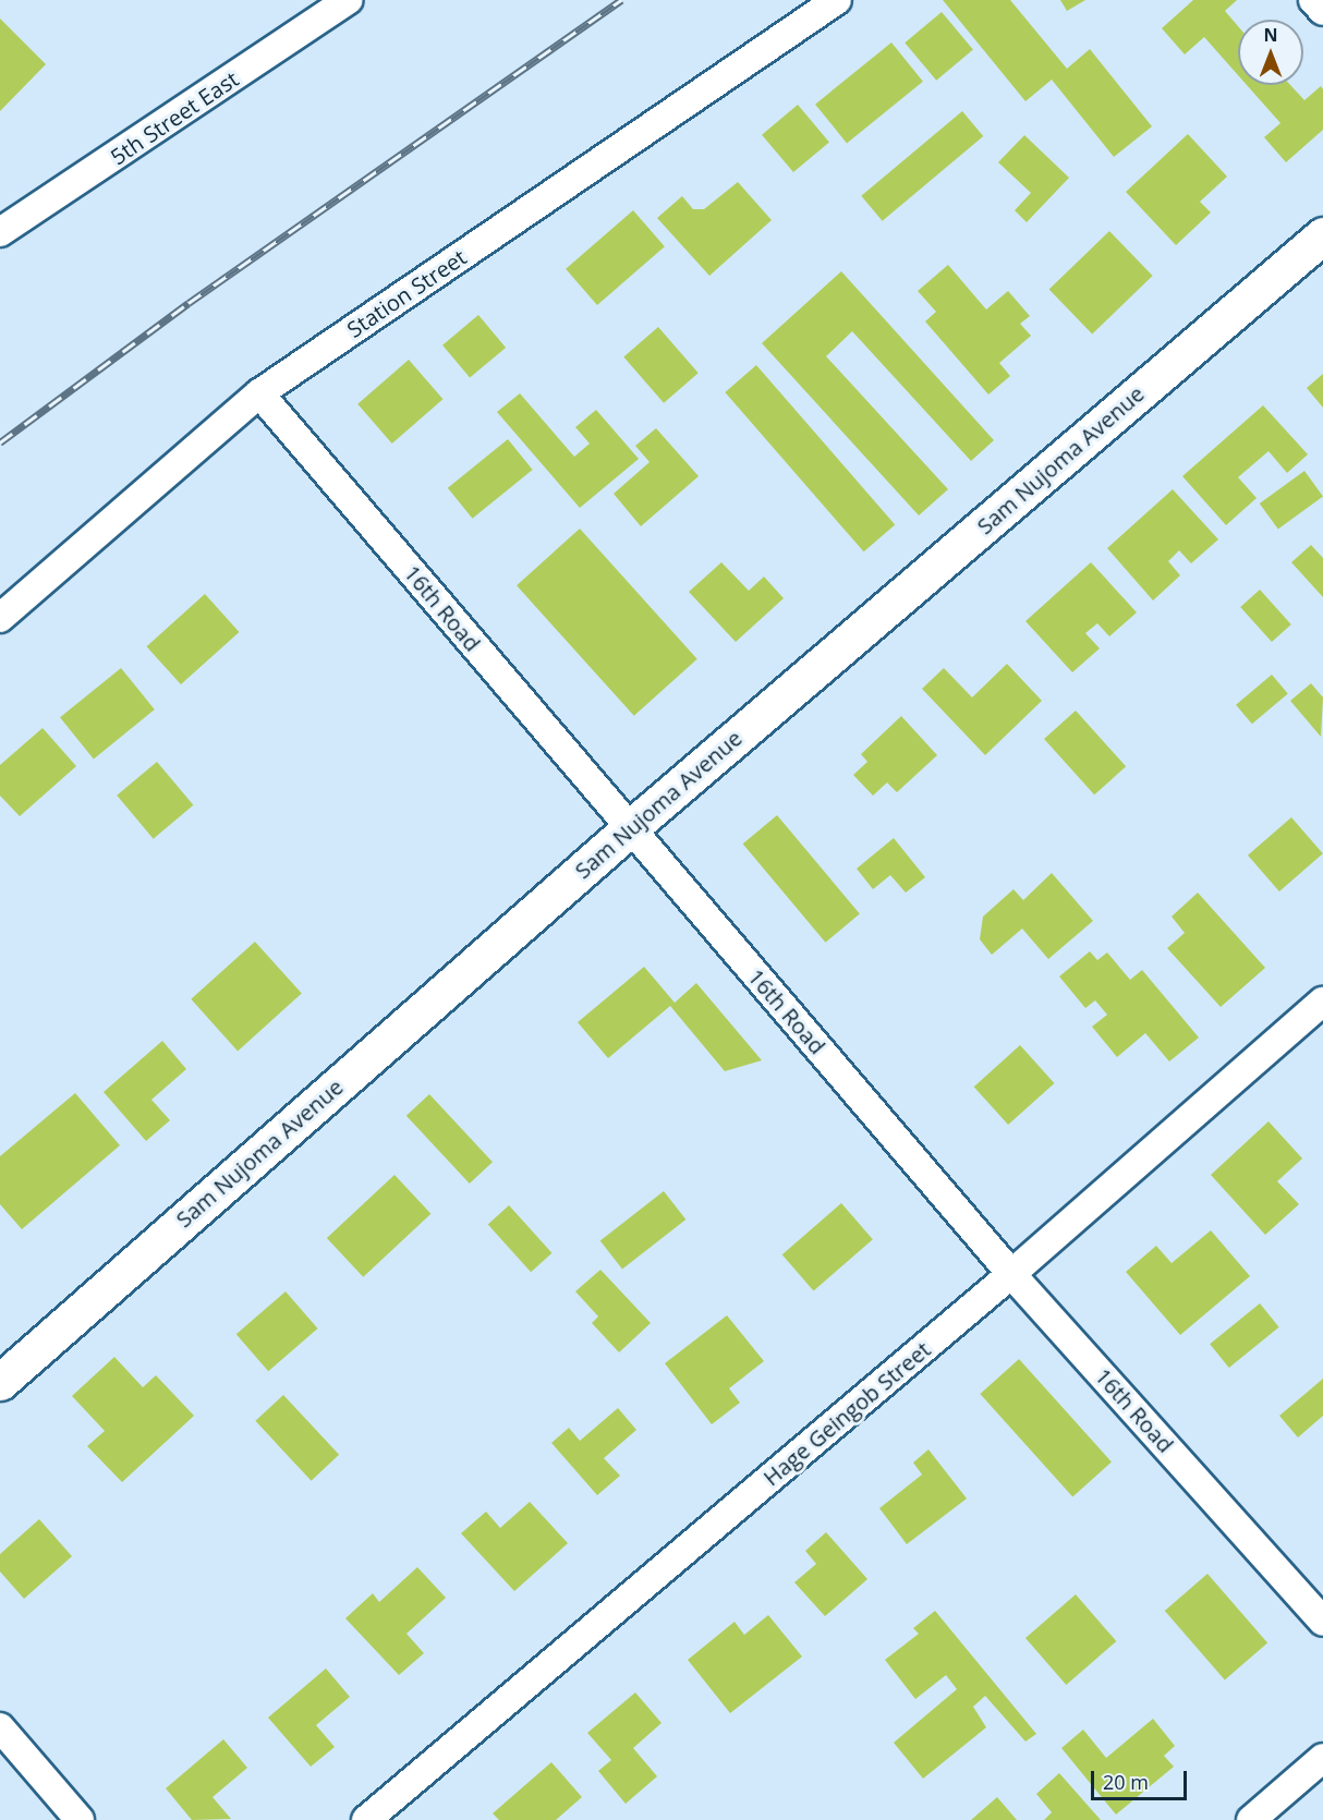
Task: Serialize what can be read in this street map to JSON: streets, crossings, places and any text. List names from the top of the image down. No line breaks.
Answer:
{"streets":{"main road":["Sam Nujoma Avenue"],"street":["5th Street East","Station Street","16th Road","Hage Geingob Street"]},"crossings":[["Station Street","16th Road"],["Sam Nujoma Avenue","16th Road"],["16th Road","Hage Geingob Street"]],"scale_bar":"20 m","north":"top"}
